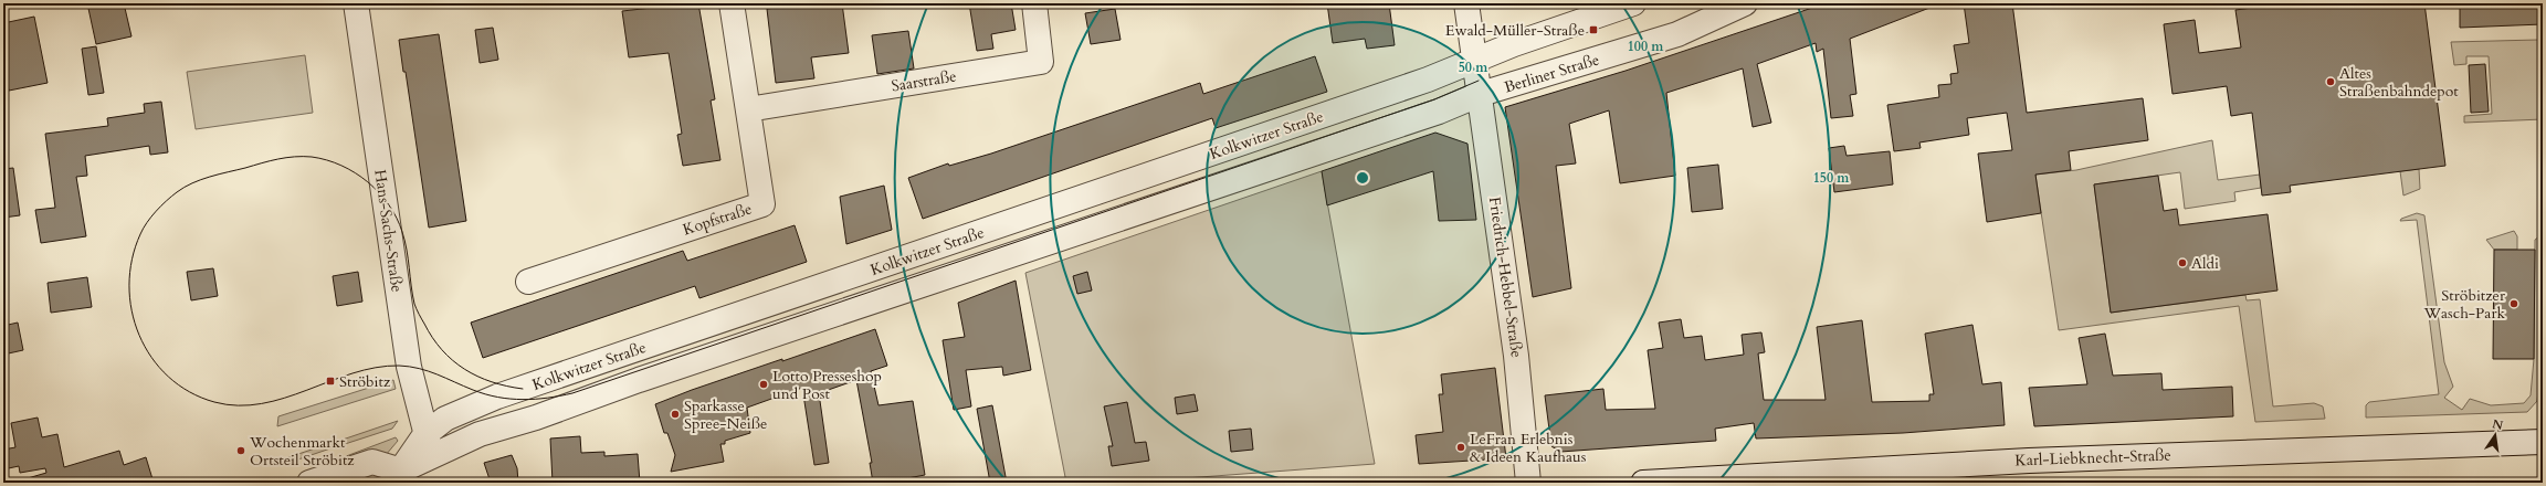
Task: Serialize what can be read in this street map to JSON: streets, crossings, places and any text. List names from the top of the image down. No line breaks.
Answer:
{"streets":{"street":["Berliner Straße","Saarstraße","Kolkwitzer Straße","Kopfstraße","Hans-Sachs-Straße","Friedrich-Hebbel-Straße","Karl-Liebknecht-Straße"]},"crossings":[["Berliner Straße","Kolkwitzer Straße"],["Berliner Straße","Friedrich-Hebbel-Straße"],["Saarstraße","Kopfstraße"],["Kolkwitzer Straße","Hans-Sachs-Straße"],["Kolkwitzer Straße","Friedrich-Hebbel-Straße"]],"places":{"transit":["Ewald-Müller-Straße","Ströbitz"],"other":["Altes Straßenbahndepot","Aldi","Ströbitzer Wasch-Park","Lotto Presseshop und Post","Sparkasse Spree-Neiße","LeFran Erlebnis & Ideen Kaufhaus","Wochenmarkt Ortsteil Ströbitz"]},"north":"top","rings":["100 m","50 m","150 m"]}
